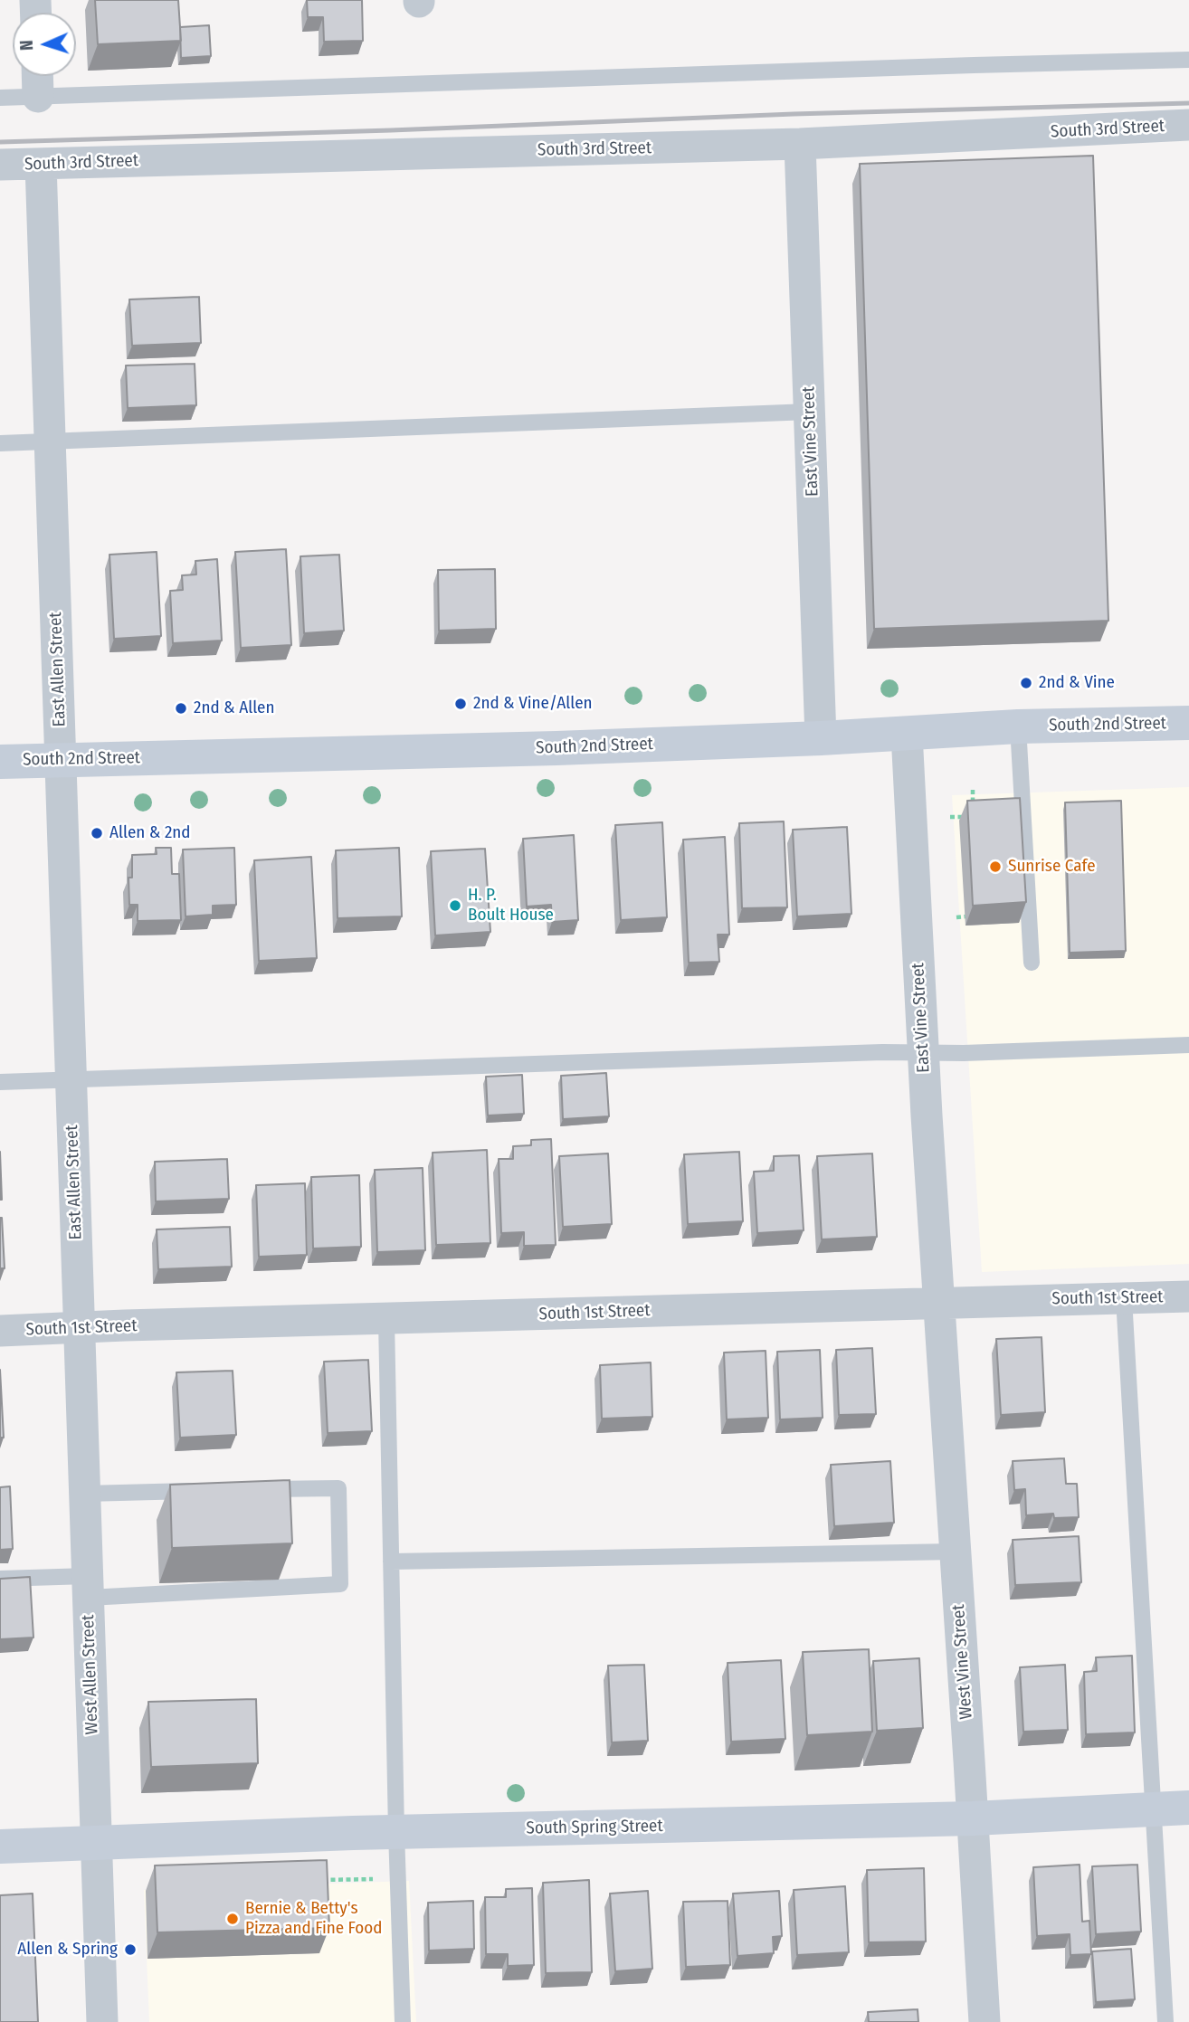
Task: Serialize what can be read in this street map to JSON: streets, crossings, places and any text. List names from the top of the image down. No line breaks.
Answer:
{"streets":{"street":["South 3rd Street","East Vine Street","East Allen Street","South 2nd Street","South 1st Street","West Vine Street","West Allen Street","South Spring Street"]},"crossings":[["South 3rd Street","East Vine Street"],["South 3rd Street","East Allen Street"],["East Vine Street","South 2nd Street"],["East Vine Street","South 1st Street"],["East Vine Street","West Vine Street"],["East Allen Street","South 2nd Street"],["East Allen Street","South 1st Street"],["East Allen Street","West Allen Street"],["South 1st Street","West Vine Street"],["South 1st Street","West Allen Street"],["West Vine Street","South Spring Street"],["West Allen Street","South Spring Street"]],"places":["2nd & Vine","2nd & Vine/Allen","2nd & Allen","Allen & 2nd","Sunrise Cafe","H. P. Boult House","Bernie & Betty's Pizza and Fine Food","Allen & Spring"],"north":"left"}
